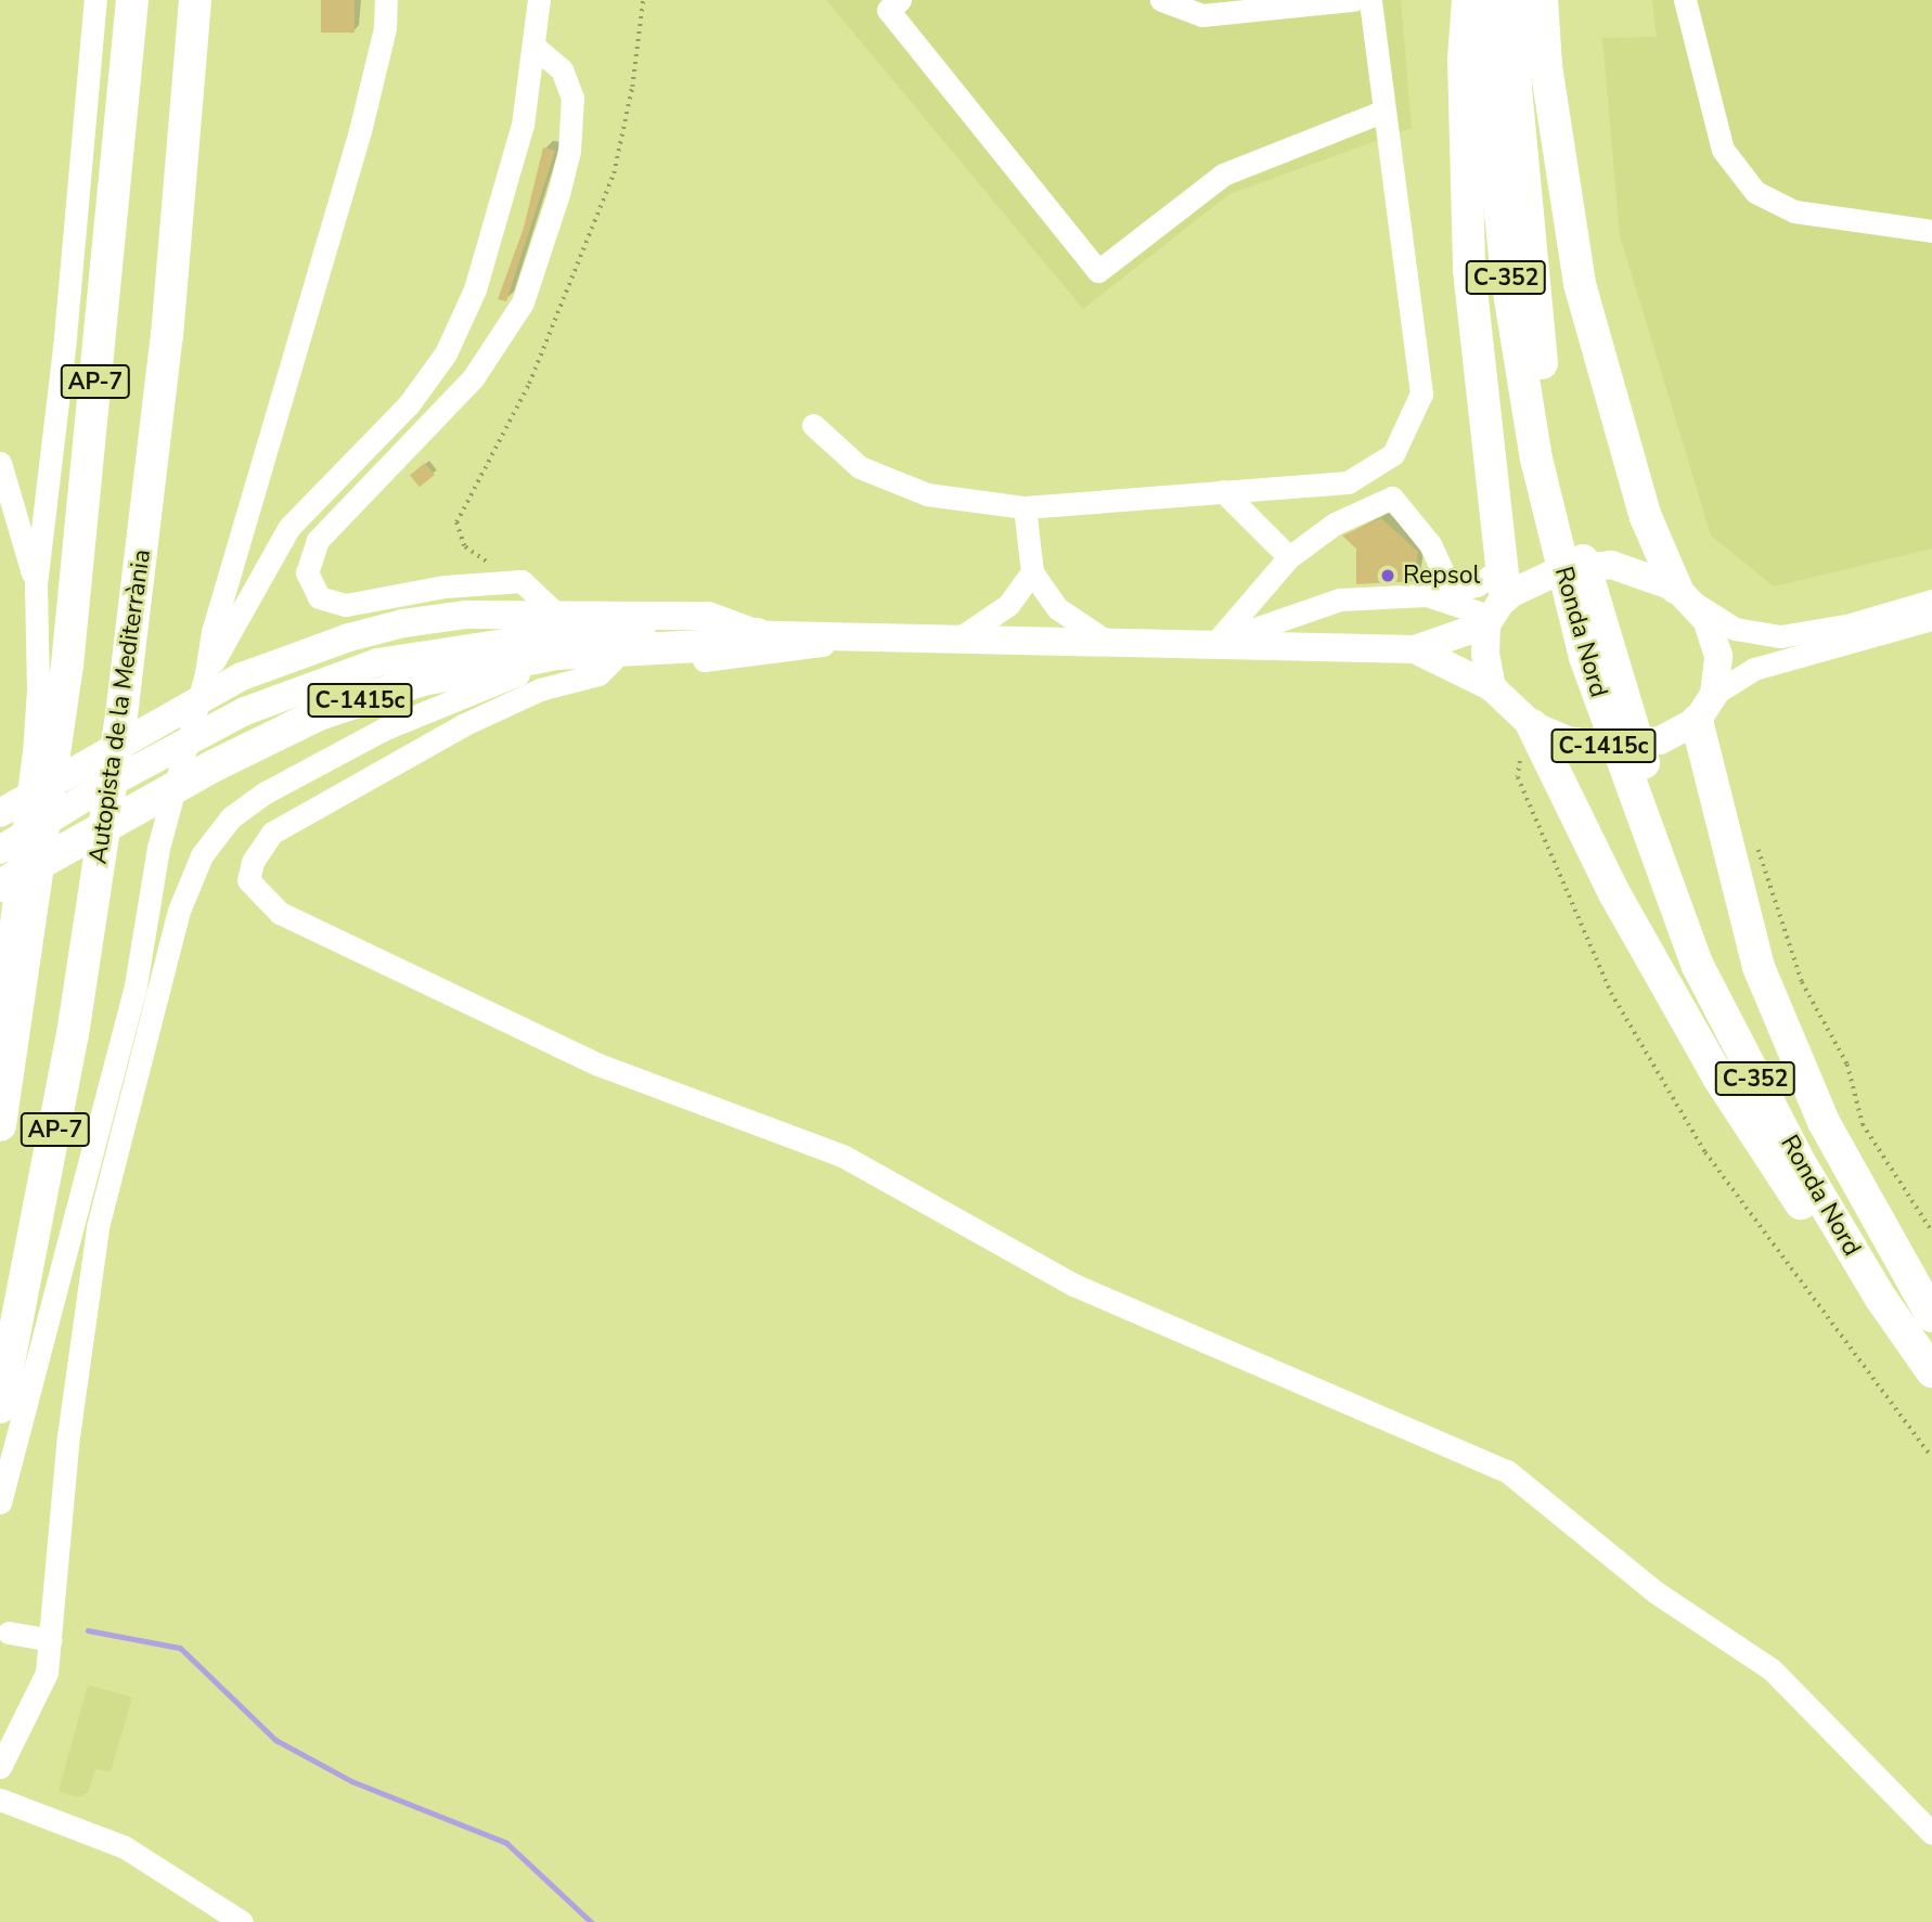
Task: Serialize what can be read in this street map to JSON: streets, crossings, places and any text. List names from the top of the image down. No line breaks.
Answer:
{"streets":{"highway":["C-352","AP-7","Ronda Nord","C-1415c","Autopista de la Mediterrània"]},"crossings":[["AP-7","C-1415c"]],"places":["Repsol"]}
